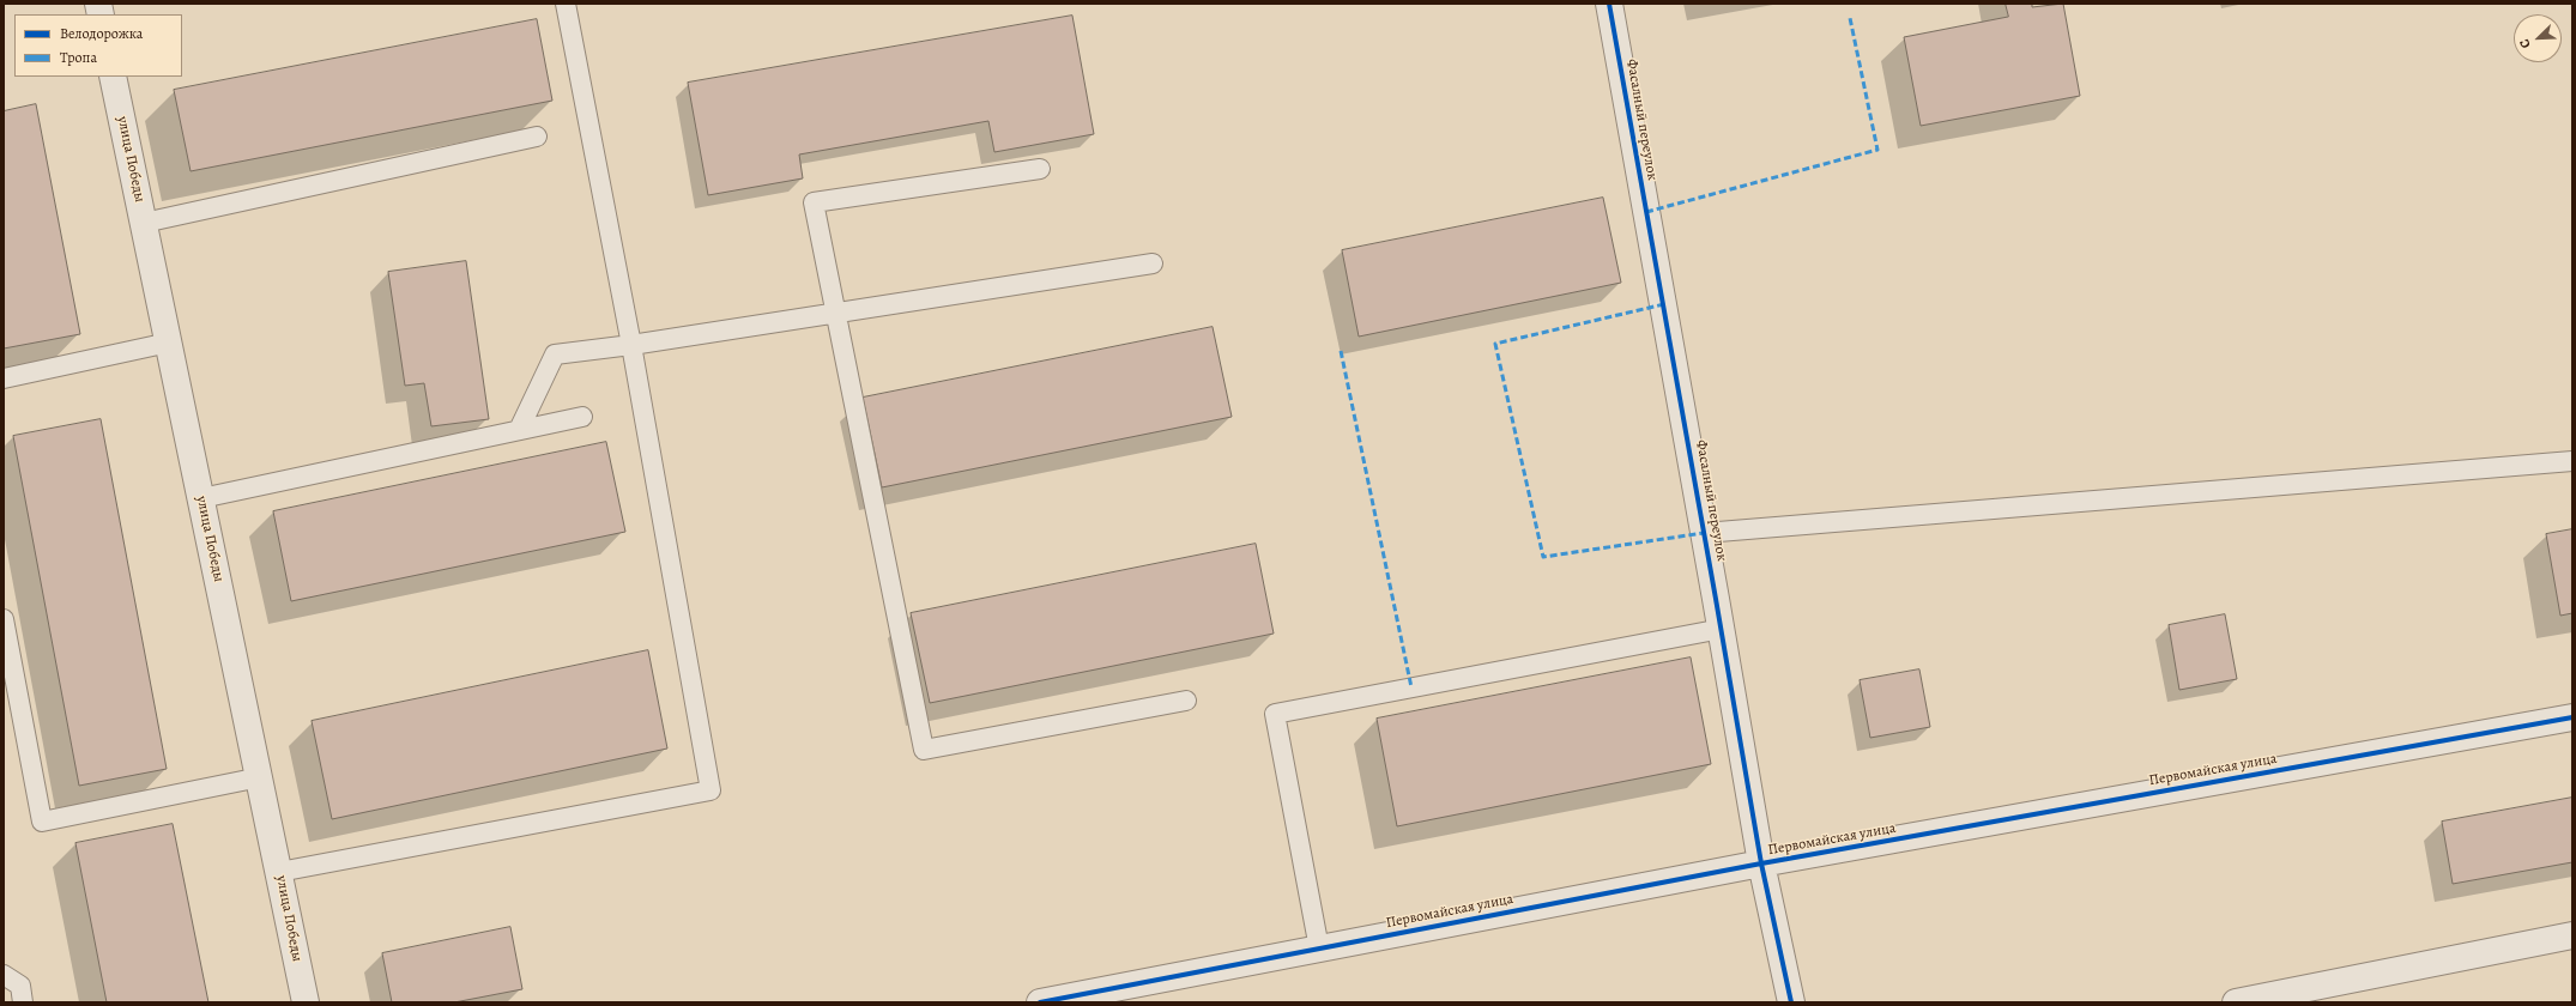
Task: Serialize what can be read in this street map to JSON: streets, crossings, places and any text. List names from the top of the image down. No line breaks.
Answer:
{"streets":{"street":["Фасалный переулок","улица Победы","Первомайская улица"]},"crossings":[["Фасалный переулок","Первомайская улица"]],"legend":["Велодорожка","Тропа"],"north":"bottom left"}
